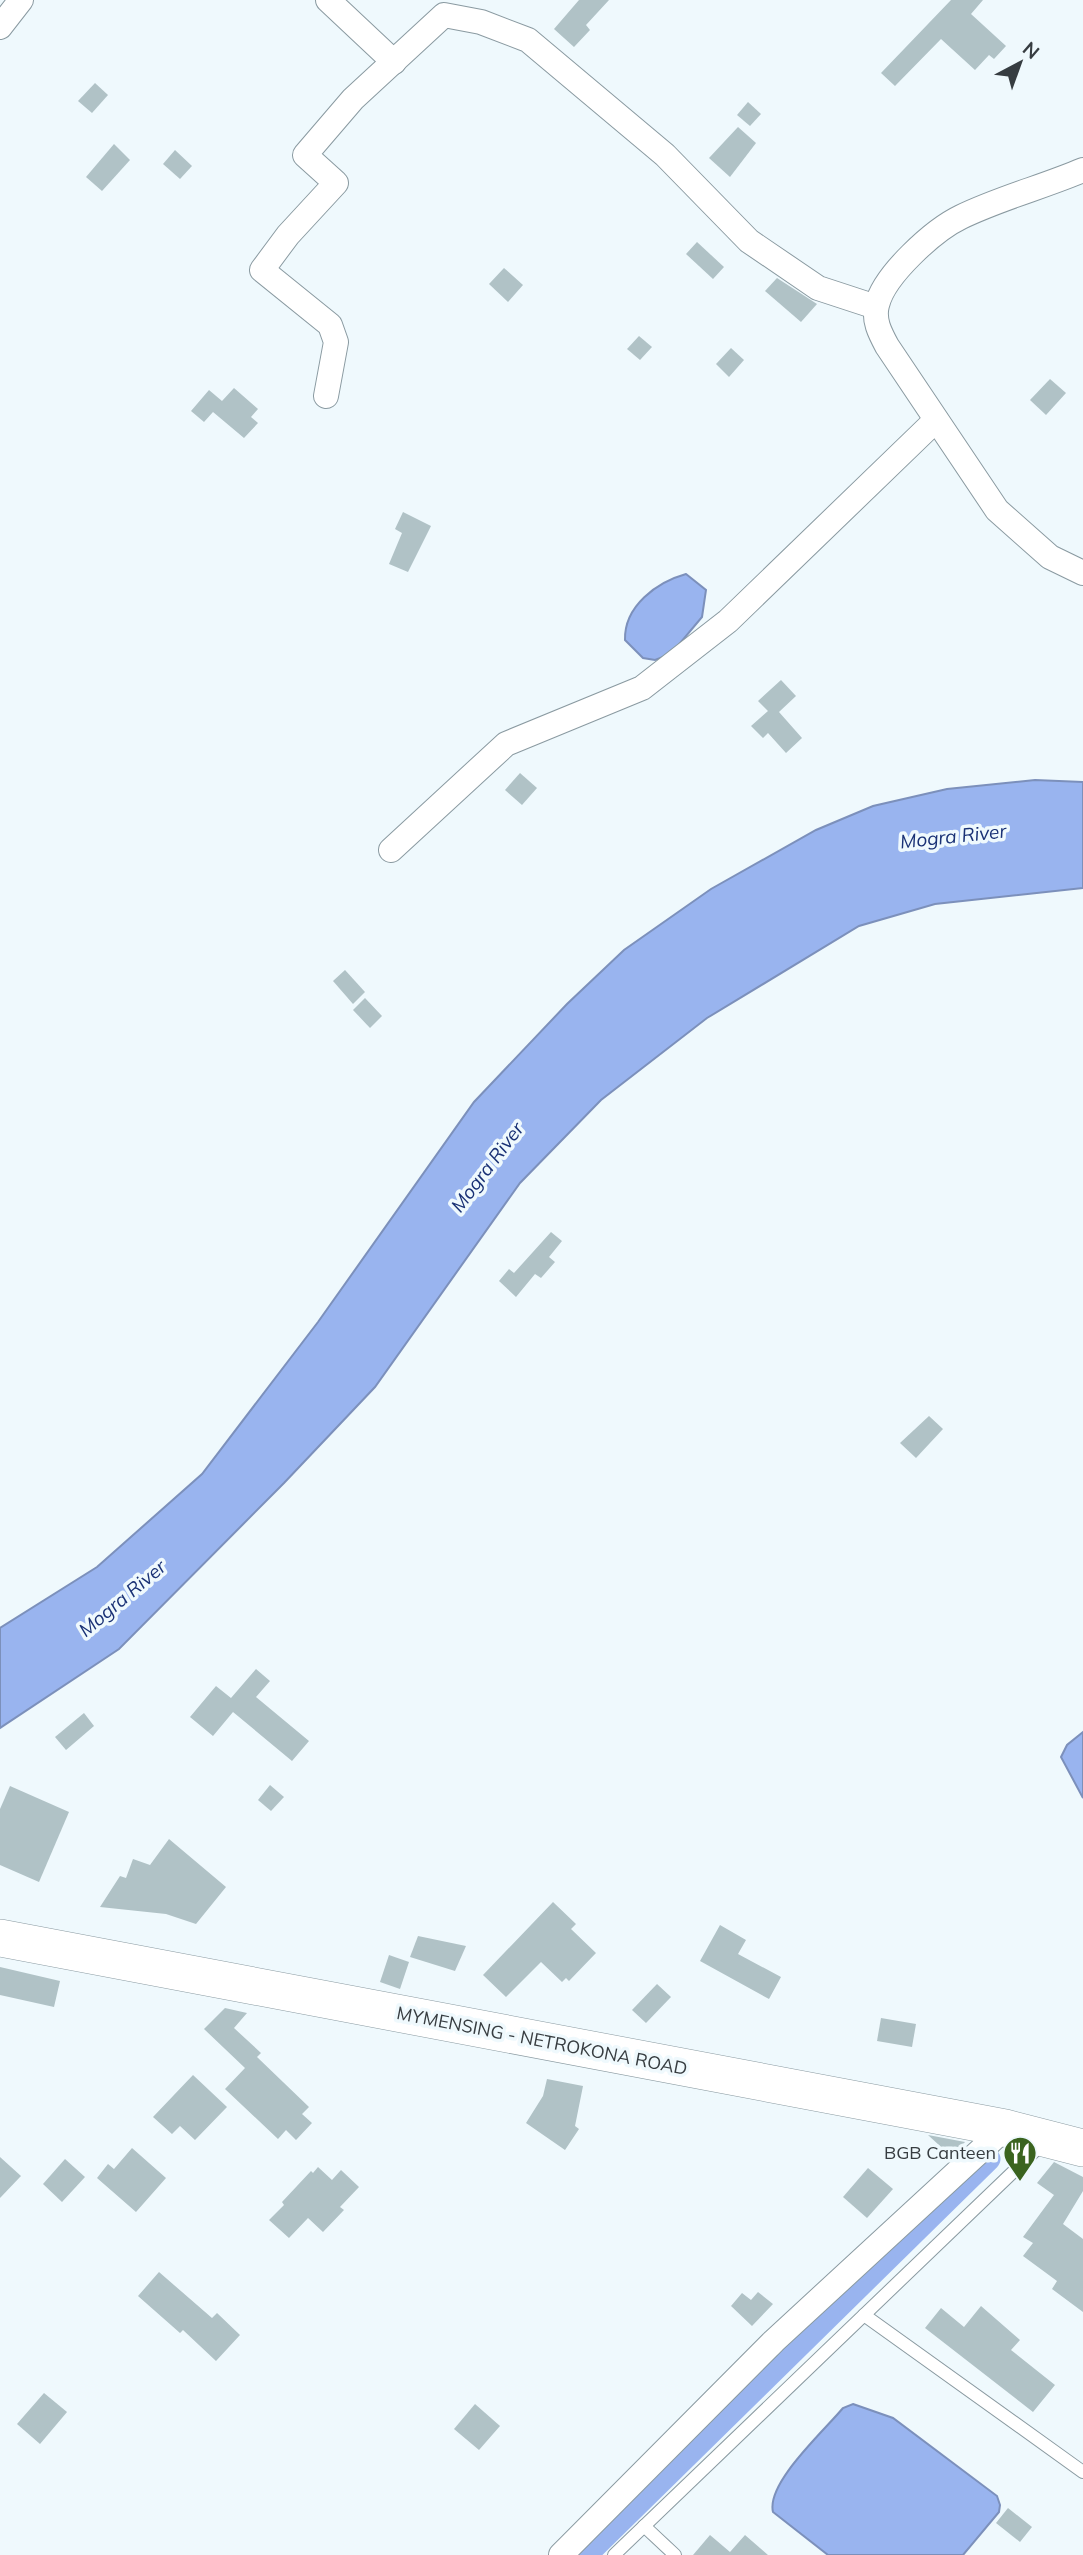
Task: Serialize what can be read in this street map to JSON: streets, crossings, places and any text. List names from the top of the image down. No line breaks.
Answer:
{"streets":{"main road":["MYMENSING - NETROKONA ROAD"]},"water":["Mogra River"],"places":{"restaurant":["BGB Canteen"]},"north":"top right"}
